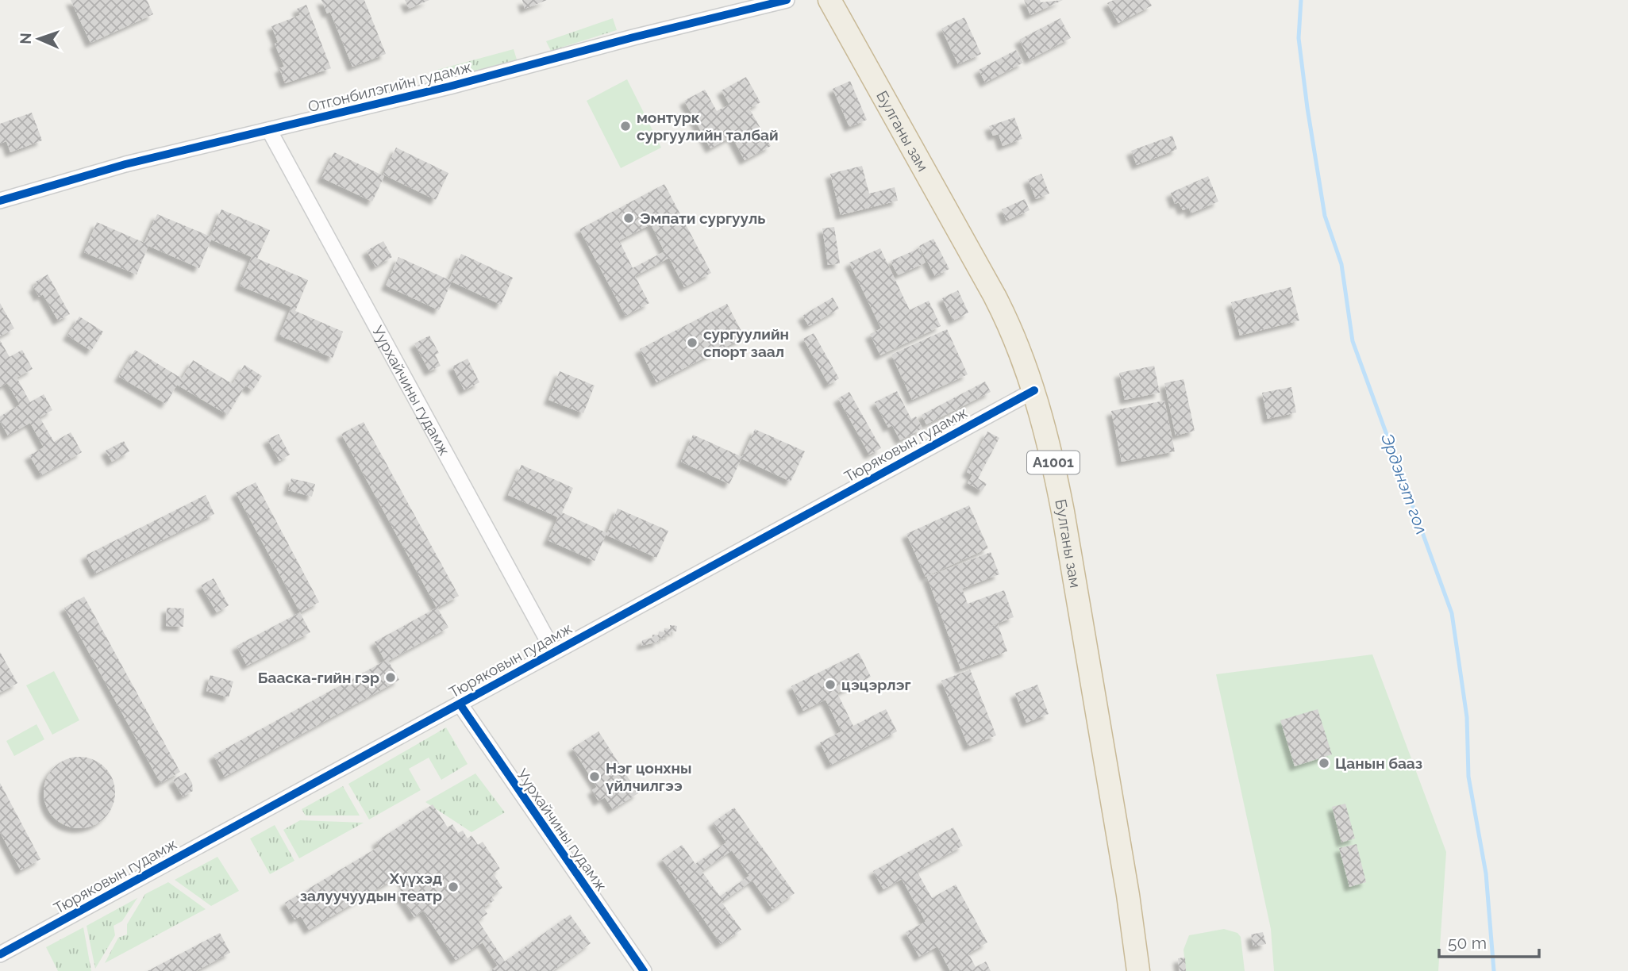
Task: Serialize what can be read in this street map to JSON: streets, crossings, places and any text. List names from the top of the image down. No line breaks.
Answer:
{"streets":{"highway":["Булганы зам","A1001"],"street":["Отгонбилэгийн гудамж","Уурхайчины гудамж","Тюряковын гудамж"]},"crossings":[["Отгонбилэгийн гудамж","Уурхайчины гудамж"],["Булганы зам","Тюряковын гудамж"],["Уурхайчины гудамж","Тюряковын гудамж"]],"water":["Эрдэнэт гол"],"places":["монтурк сургуулийн талбай","Эмпати сургууль","сургуулийн спорт заал","Бааска-гийн гэр","цэцэрлэг","Цанын бааз","Нэг цонхны үйлчилгээ","Хүүхэд залуучуудын театр"],"scale_bar":"50 m","north":"left"}
